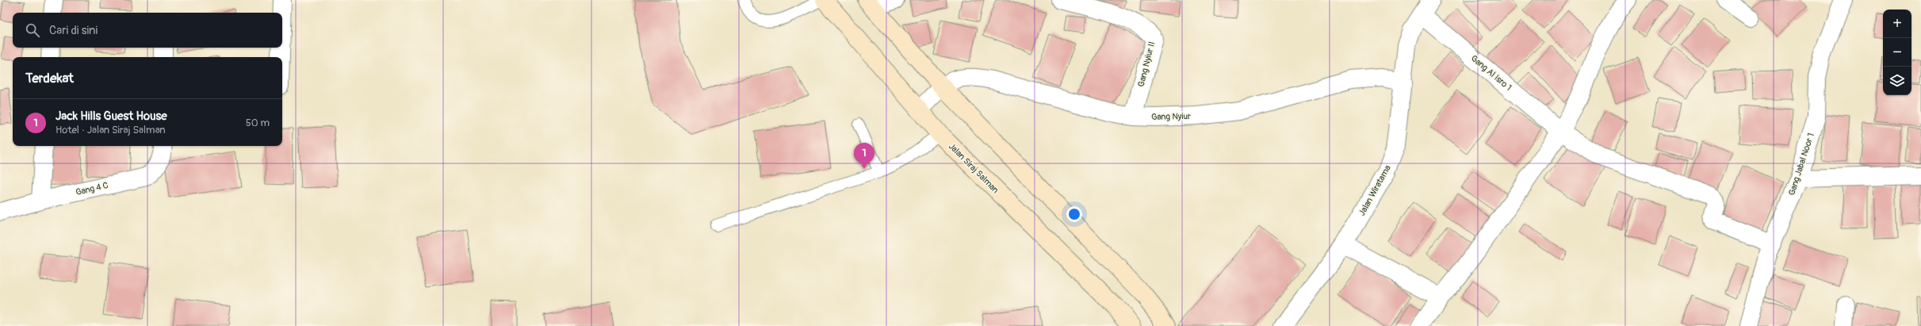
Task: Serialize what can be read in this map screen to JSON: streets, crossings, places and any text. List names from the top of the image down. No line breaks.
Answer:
{"streets":{"street":["Gang Nyiur II","Gang Al Isro 1","Gang Nyiur","Gang Jabal Noor 1","Jalan Siraj Salman","Gang 4 C","Jalan Wiratama"]},"crossings":[["Gang Nyiur II","Gang Nyiur"],["Gang Al Isro 1","Gang Jabal Noor 1"],["Gang Al Isro 1","Jalan Wiratama"],["Gang Nyiur","Jalan Siraj Salman"],["Gang Nyiur","Jalan Wiratama"]],"page":{"map_buttons":["+","−"],"search":"Cari di sini","heading":"Terdekat","list":[{"mark":"1","name":"Jack Hills Guest House","note":"Hotel · Jalan Siraj Salman","value":"50 m"}],"pins":"1"}}
